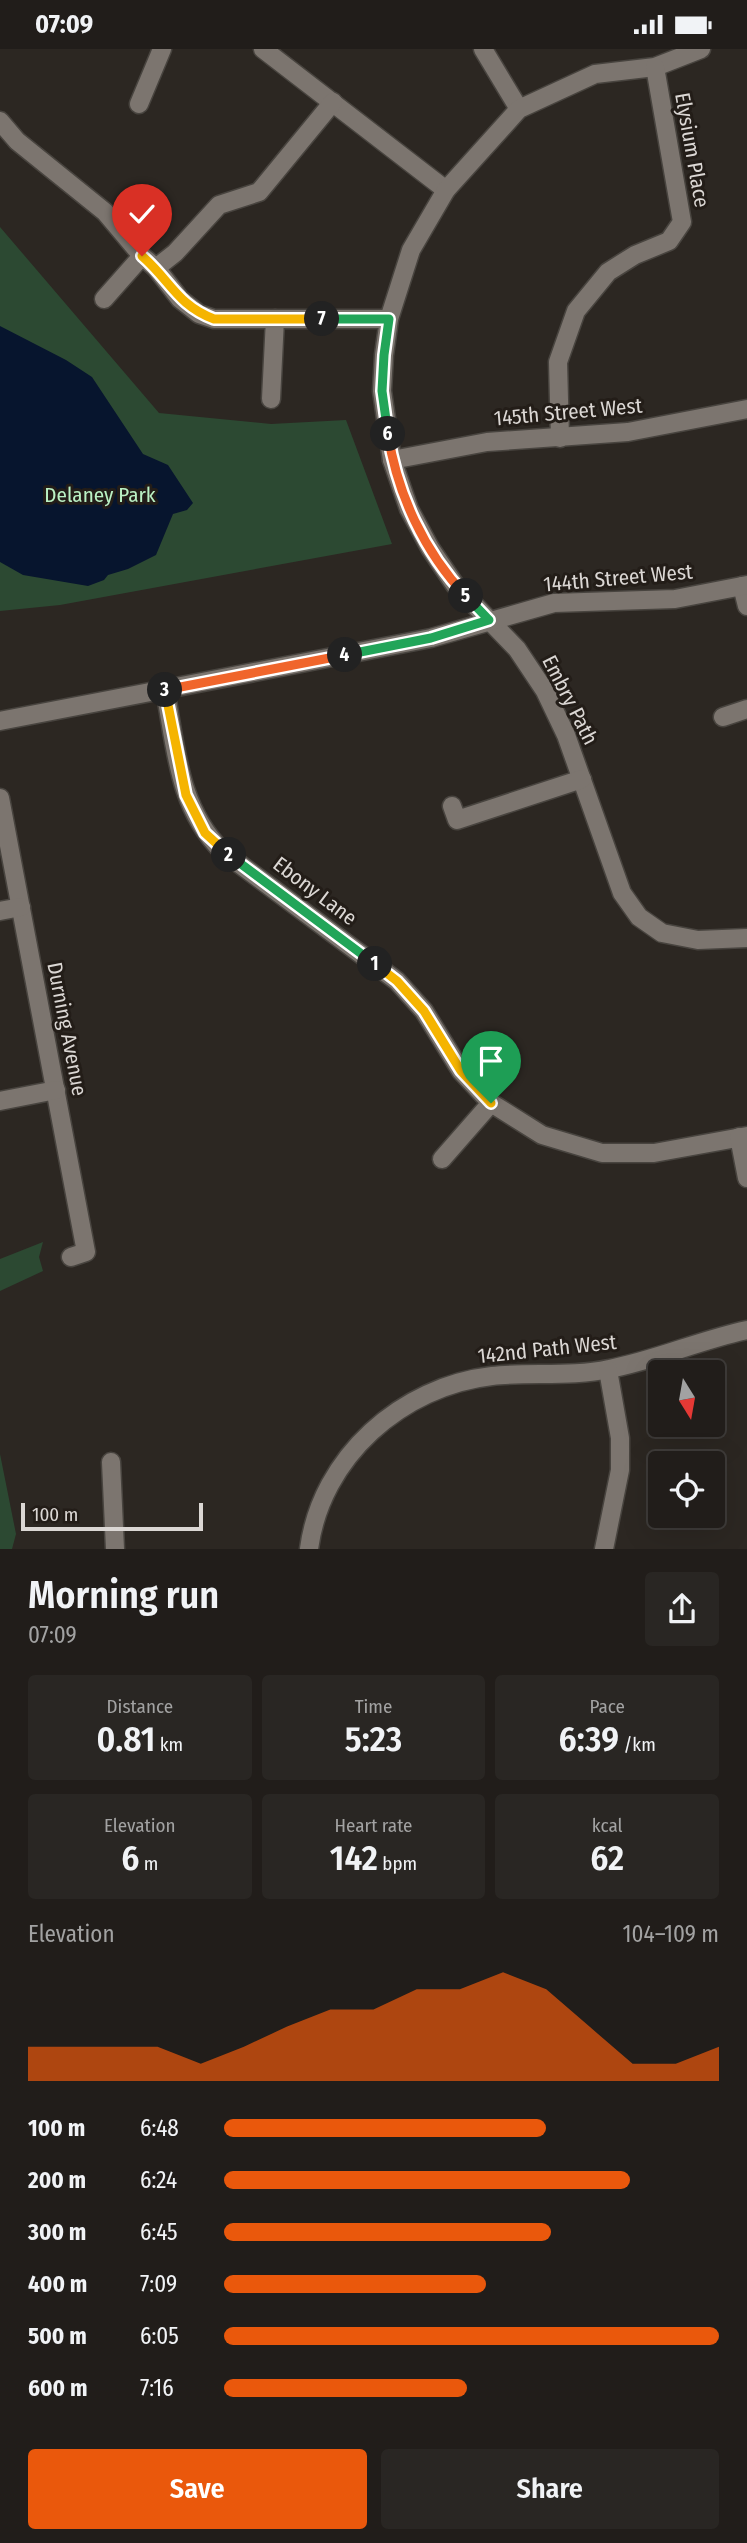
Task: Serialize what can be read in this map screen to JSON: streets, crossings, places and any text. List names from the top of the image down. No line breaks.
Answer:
{"streets":{"street":["Elysium Place","145th Street West","144th Street West","Embry Path","Ebony Lane","Durning Avenue","142nd Path West"]},"crossings":[["Elysium Place","145th Street West"],["Elysium Place","Embry Path"],["145th Street West","Embry Path"],["144th Street West","Embry Path"],["144th Street West","Ebony Lane"]],"parks":["Delaney Park"],"scale_bar":"100 m","north":"bottom","page":{"status":"07:09","pins":["7","6","5","4","3","2","1"],"scale":"100 m","heading":["Morning run","07:09"],"stats":[["Distance","0.81 km"],["Time","5:23"],["Pace","6:39 /km"],["Elevation","6 m"],["Heart rate","142 bpm"],["kcal","62"]],"chart":["Elevation","104–109 m"],"list":[{"name":"100 m","note":"6:48"},{"name":"200 m","note":"6:24"},{"name":"300 m","note":"6:45"},{"name":"400 m","note":"7:09"},{"name":"500 m","note":"6:05"},{"name":"600 m","note":"7:16"}],"buttons":["Save","Share"]}}
